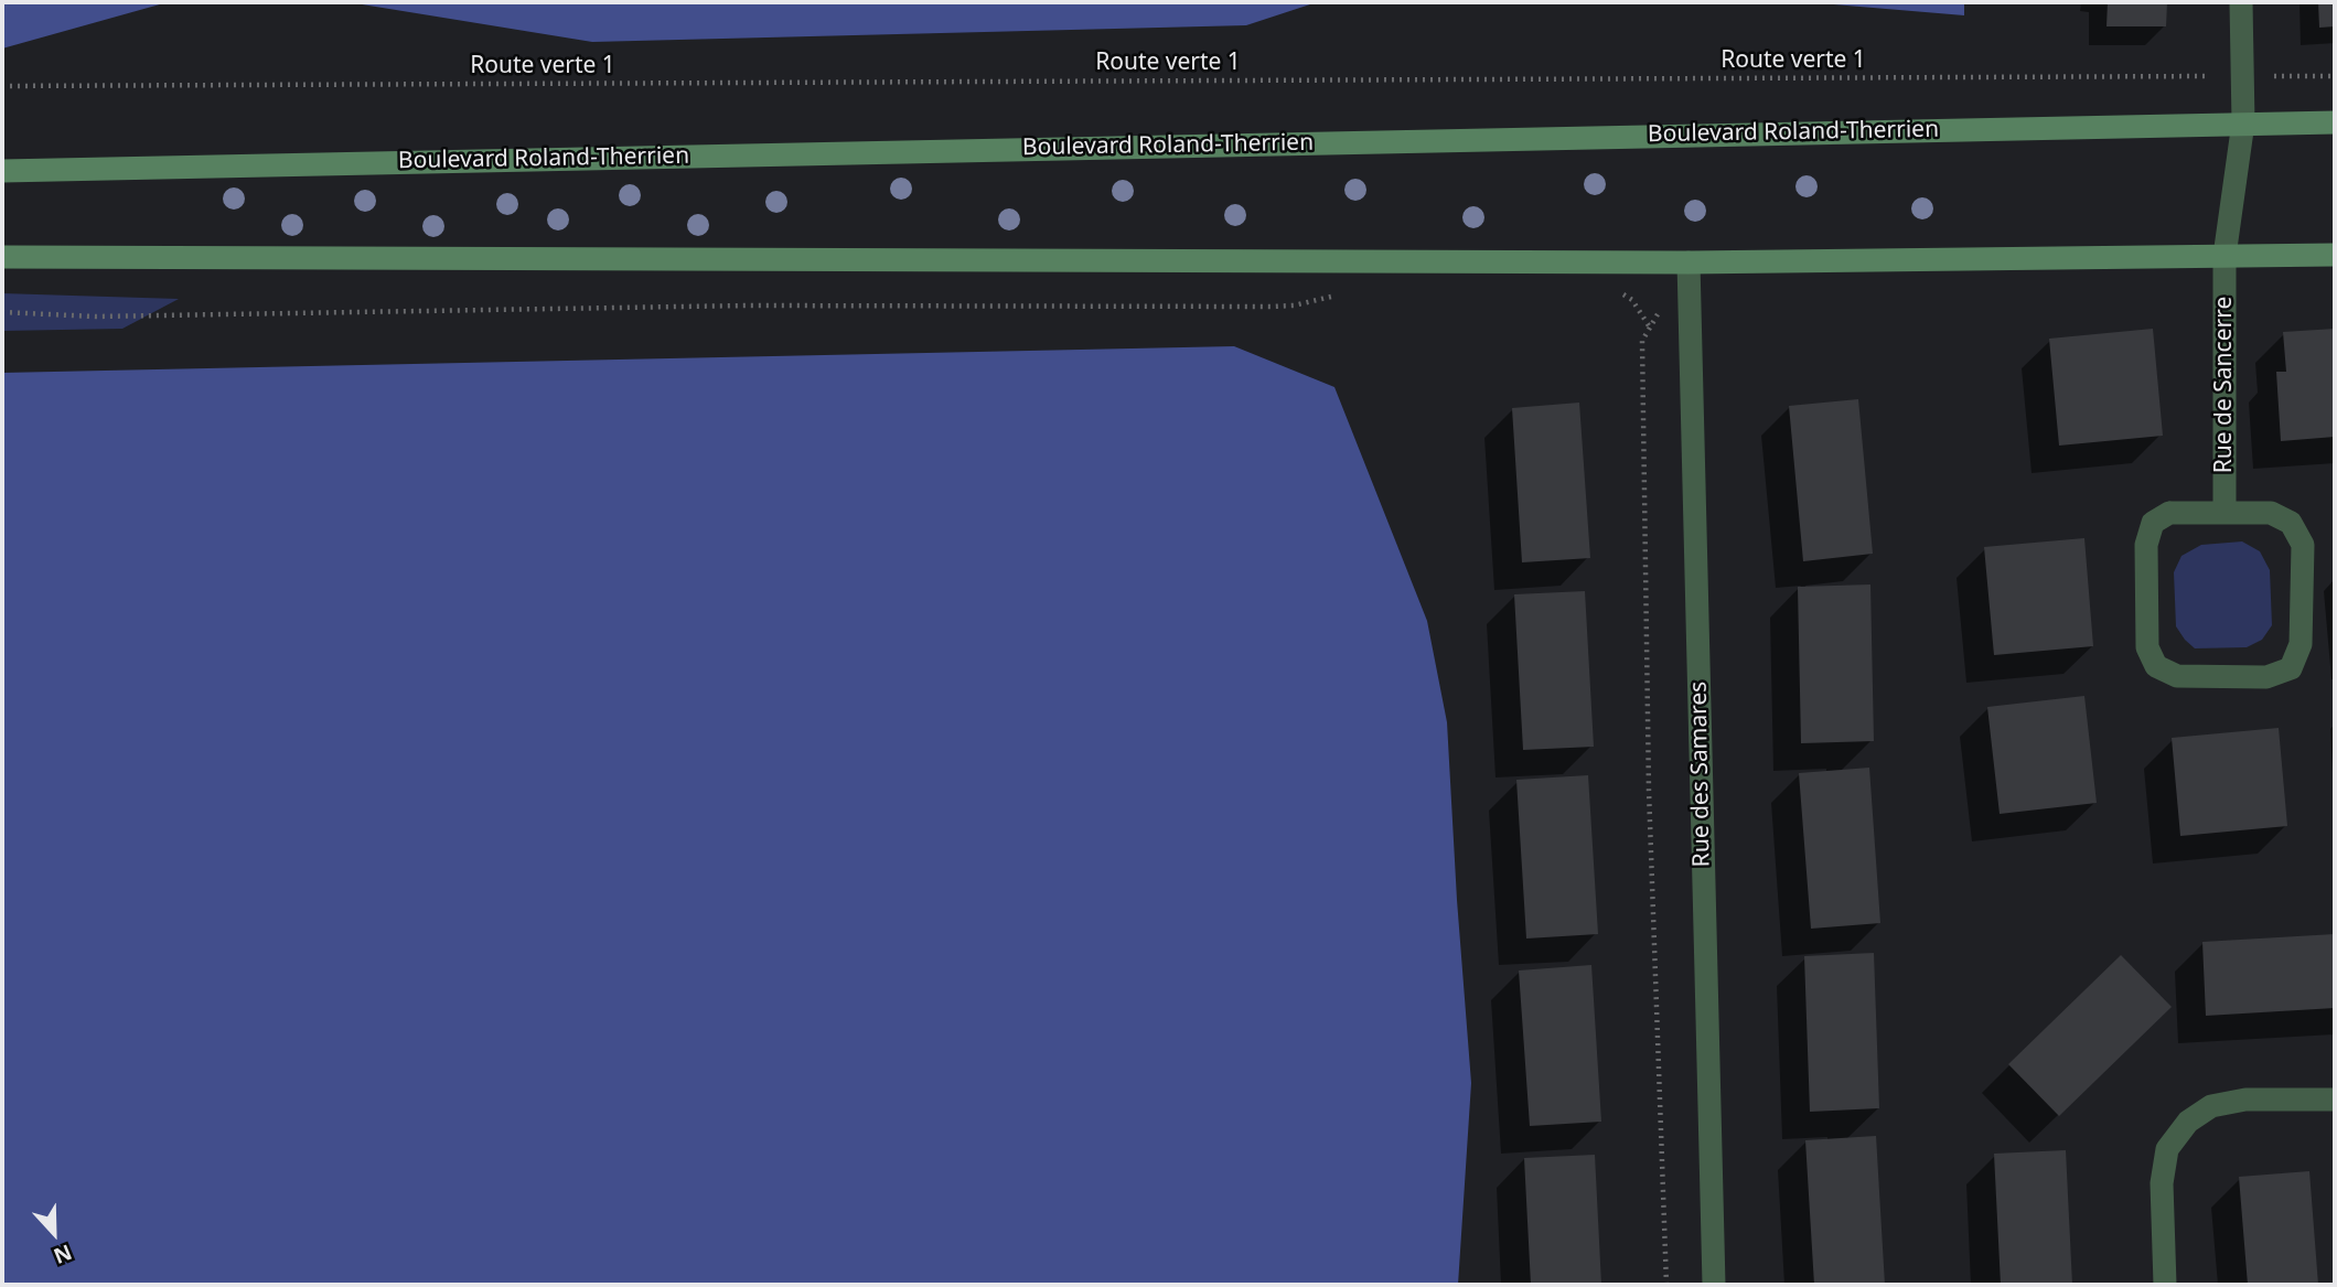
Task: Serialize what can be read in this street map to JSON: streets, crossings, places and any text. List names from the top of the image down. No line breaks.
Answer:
{"streets":{"main road":["Boulevard Roland-Therrien"],"street":["Rue de Sancerre","Rue des Samares"],"path":["Route verte 1"]},"crossings":[["Route verte 1","Rue de Sancerre"],["Boulevard Roland-Therrien","Rue de Sancerre"]],"north":"bottom"}
